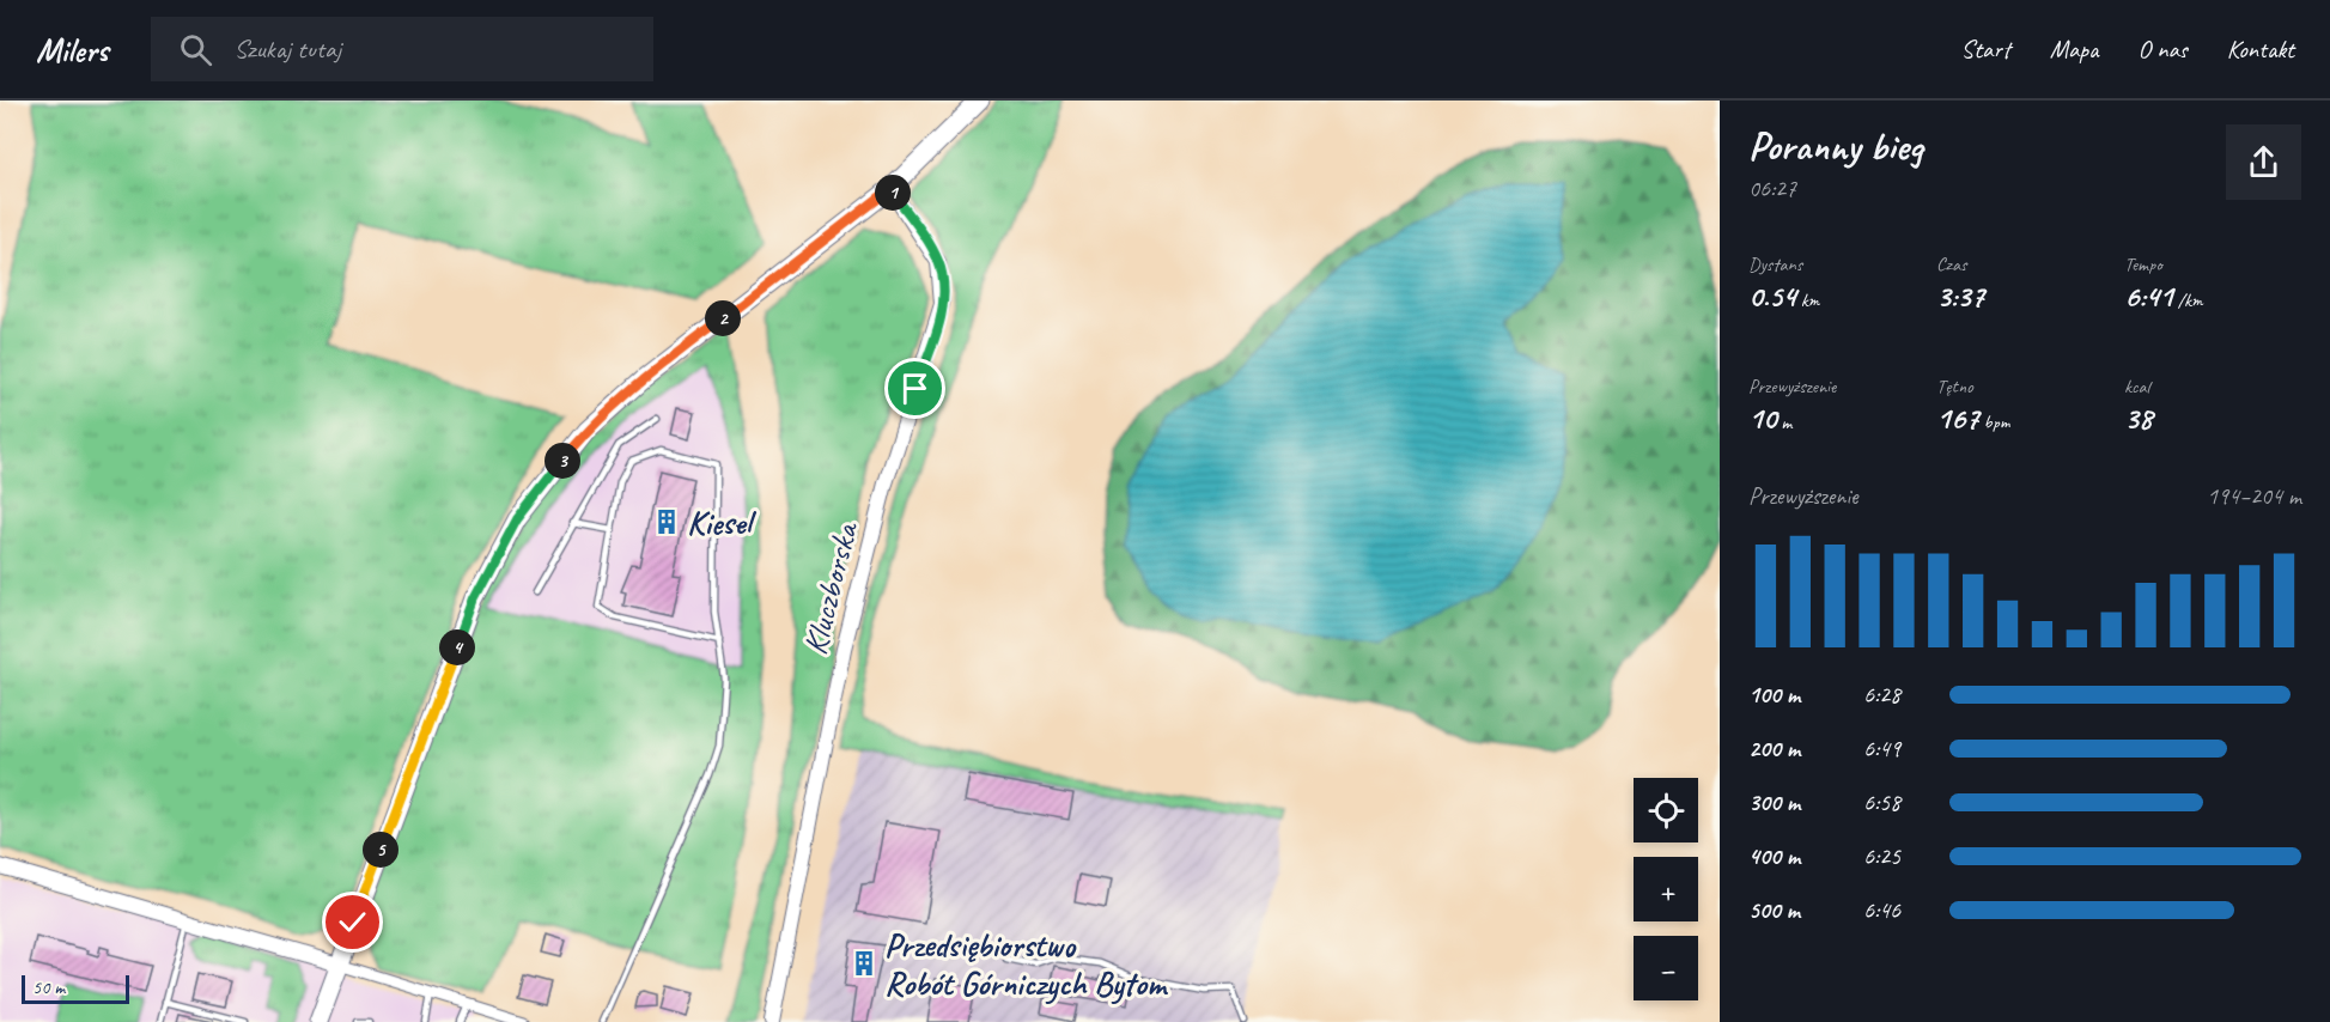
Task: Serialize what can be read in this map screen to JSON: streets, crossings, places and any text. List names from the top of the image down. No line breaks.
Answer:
{"streets":{"street":["Kluczborska"]},"places":{"building":["Kiesel","Przedsiębiorstwo Robót Górniczych Bytom"]},"scale_bar":"50 m","page":{"header":"Milers","search":"Szukaj tutaj","nav":["Start","Mapa","O nas","Kontakt"],"heading":["Poranny bieg","06:27"],"pins":["1","2","3","4","5"],"stats":[["Dystans","0.54 km"],["Czas","3:37"],["Tempo","6:41 /km"],["Przewyższenie","10 m"],["Tętno","167 bpm"],["kcal","38"]],"chart":["Przewyższenie","194–204 m"],"list":[{"name":"100 m","note":"6:28"},{"name":"200 m","note":"6:49"},{"name":"300 m","note":"6:58"},{"name":"400 m","note":"6:25"},{"name":"500 m","note":"6:46"}],"map_buttons":["+","−"],"scale":"50 m"}}
